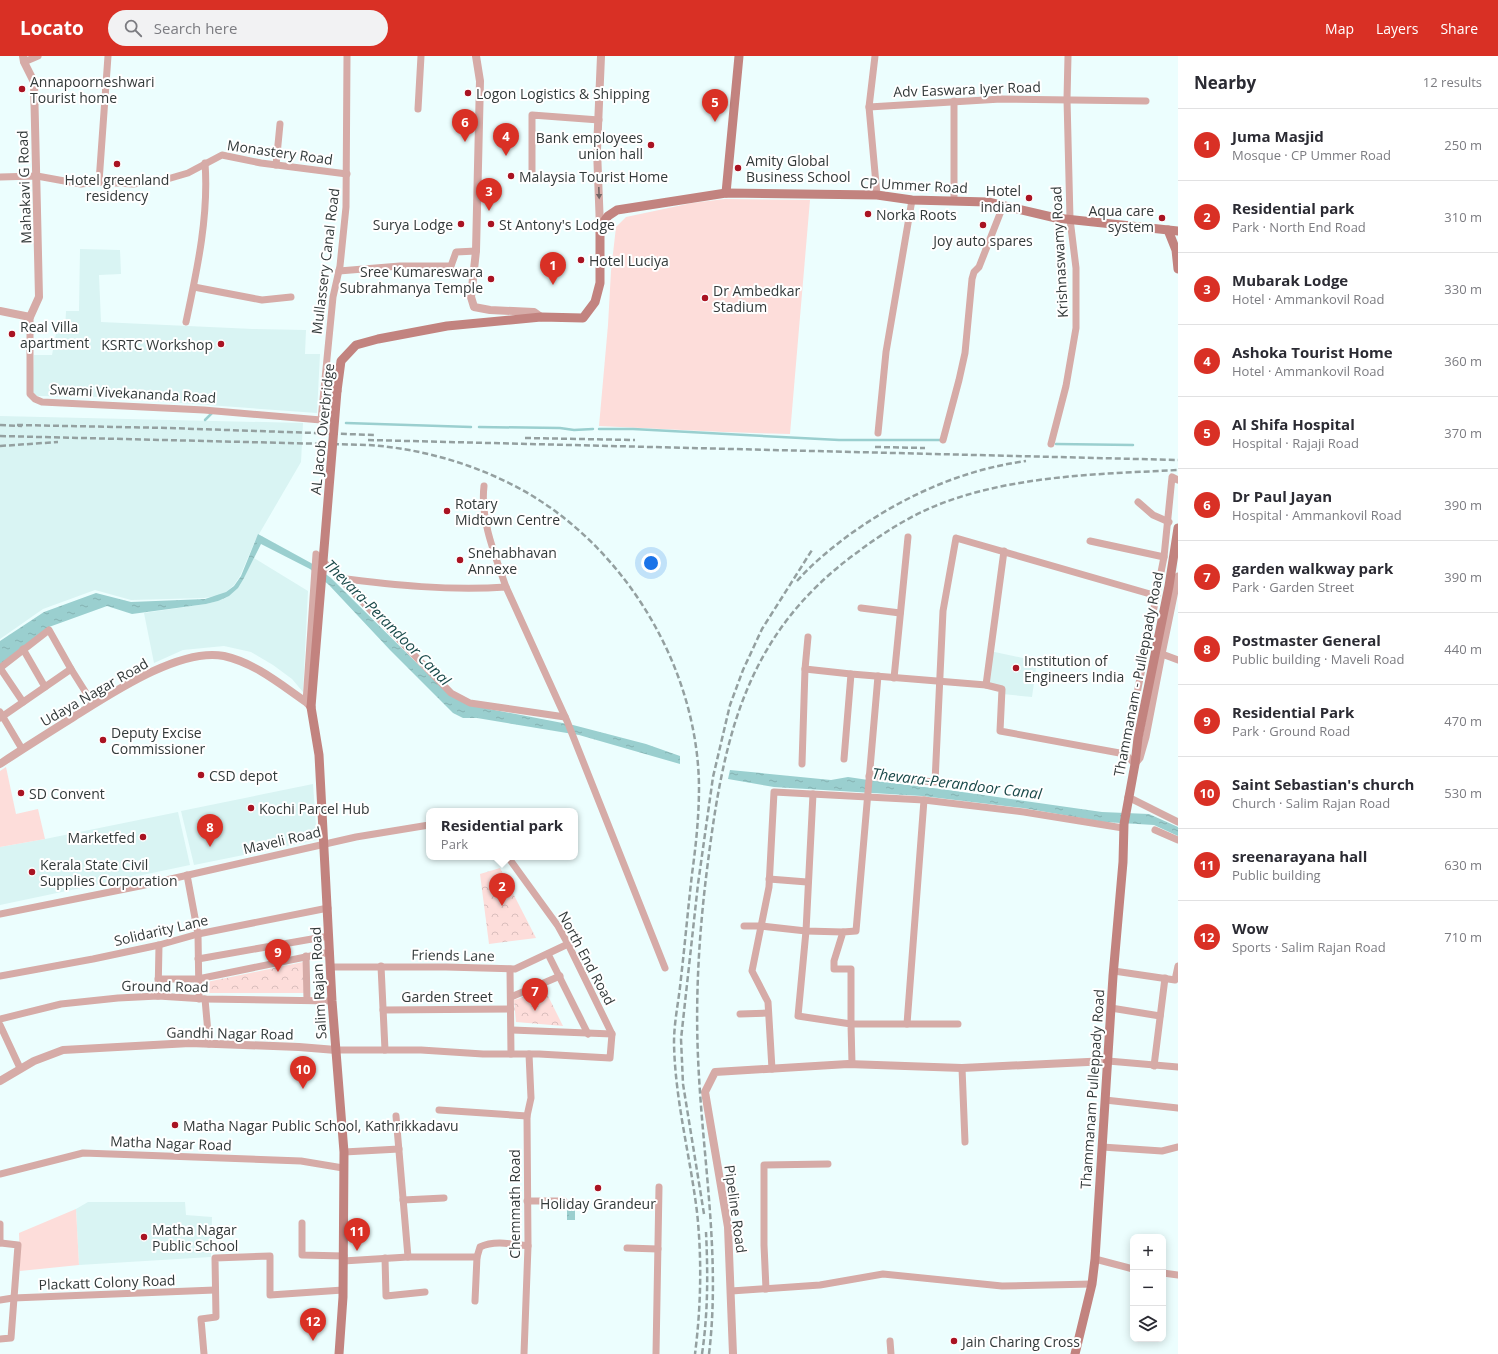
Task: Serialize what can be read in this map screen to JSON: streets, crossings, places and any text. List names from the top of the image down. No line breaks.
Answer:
{"streets":{"main road":["CP Ummer Road","AL Jacob Overbridge","Thammanam - Pulleppady Road","Salim Rajan Road","Thammanam Pulleppady Road"],"street":["Adv Easwara Iyer Road","Monastery Road","Mahakavi G Road","Krishnaswamy Road","Mullassery Canal Road","Swami Vivekananda Road","Udaya Nagar Road","Maveli Road","Solidarity Lane","Friends Lane","North End Road","Ground Road","Garden Street","Gandhi Nagar Road","Matha Nagar Road","Chemmath Road","Pipeline Road","Plackatt Colony Road"]},"crossings":[["Adv Easwara Iyer Road","Krishnaswamy Road"],["Monastery Road","Mahakavi G Road"],["Monastery Road","Mullassery Canal Road"],["CP Ummer Road","Krishnaswamy Road"],["Mahakavi G Road","Swami Vivekananda Road"],["Mullassery Canal Road","Swami Vivekananda Road"],["AL Jacob Overbridge","Udaya Nagar Road"],["AL Jacob Overbridge","Salim Rajan Road"],["Thammanam - Pulleppady Road","Thammanam Pulleppady Road"],["Udaya Nagar Road","Salim Rajan Road"],["Maveli Road","Salim Rajan Road"],["Solidarity Lane","Salim Rajan Road"],["Friends Lane","North End Road"],["Friends Lane","Salim Rajan Road"],["North End Road","Gandhi Nagar Road"],["Salim Rajan Road","Ground Road"],["Salim Rajan Road","Gandhi Nagar Road"],["Salim Rajan Road","Matha Nagar Road"],["Gandhi Nagar Road","Chemmath Road"]],"water":["Thevara-Perandoor Canal"],"places":["Annapoorneshwari Tourist home","Logon Logistics & Shipping","Bank employees union hall","Hotel greenland residency","Amity Global Business School","Malaysia Tourist Home","Hotel indian","Norka Roots","Aqua care system","Surya Lodge","St Antony's Lodge","Joy auto spares","Hotel Luciya","Sree Kumareswara Subrahmanya Temple","Dr Ambedkar Stadium","Real Villa apartment","KSRTC Workshop","Rotary Midtown Centre","Snehabhavan Annexe","Institution of Engineers India","Deputy Excise Commissioner","CSD depot","SD Convent","Kochi Parcel Hub","Marketfed","Kerala State Civil Supplies Corporation","Matha Nagar Public School, Kathrikkadavu","Holiday Grandeur","Matha Nagar Public School","Jain Charing Cross"],"page":{"header":"Locato","search":"Search here","nav":["Map","Layers","Share"],"heading":["Nearby","12 results"],"pins":["5","6","4","3","1","8","2","9","7","10","11","12"],"list":[{"mark":"1","name":"Juma Masjid","note":"Mosque · CP Ummer Road","value":"250 m"},{"mark":"2","name":"Residential park","note":"Park · North End Road","value":"310 m"},{"mark":"3","name":"Mubarak Lodge","note":"Hotel · Ammankovil Road","value":"330 m"},{"mark":"4","name":"Ashoka Tourist Home","note":"Hotel · Ammankovil Road","value":"360 m"},{"mark":"5","name":"Al Shifa Hospital","note":"Hospital · Rajaji Road","value":"370 m"},{"mark":"6","name":"Dr Paul Jayan","note":"Hospital · Ammankovil Road","value":"390 m"},{"mark":"7","name":"garden walkway park","note":"Park · Garden Street","value":"390 m"},{"mark":"8","name":"Postmaster General","note":"Public building · Maveli Road","value":"440 m"},{"mark":"9","name":"Residential Park","note":"Park · Ground Road","value":"470 m"},{"mark":"10","name":"Saint Sebastian's church","note":"Church · Salim Rajan Road","value":"530 m"},{"mark":"11","name":"sreenarayana hall","note":"Public building","value":"630 m"},{"mark":"12","name":"Wow","note":"Sports · Salim Rajan Road","value":"710 m"}],"popup":["Residential park","Park"],"map_buttons":["+","−"]}}
